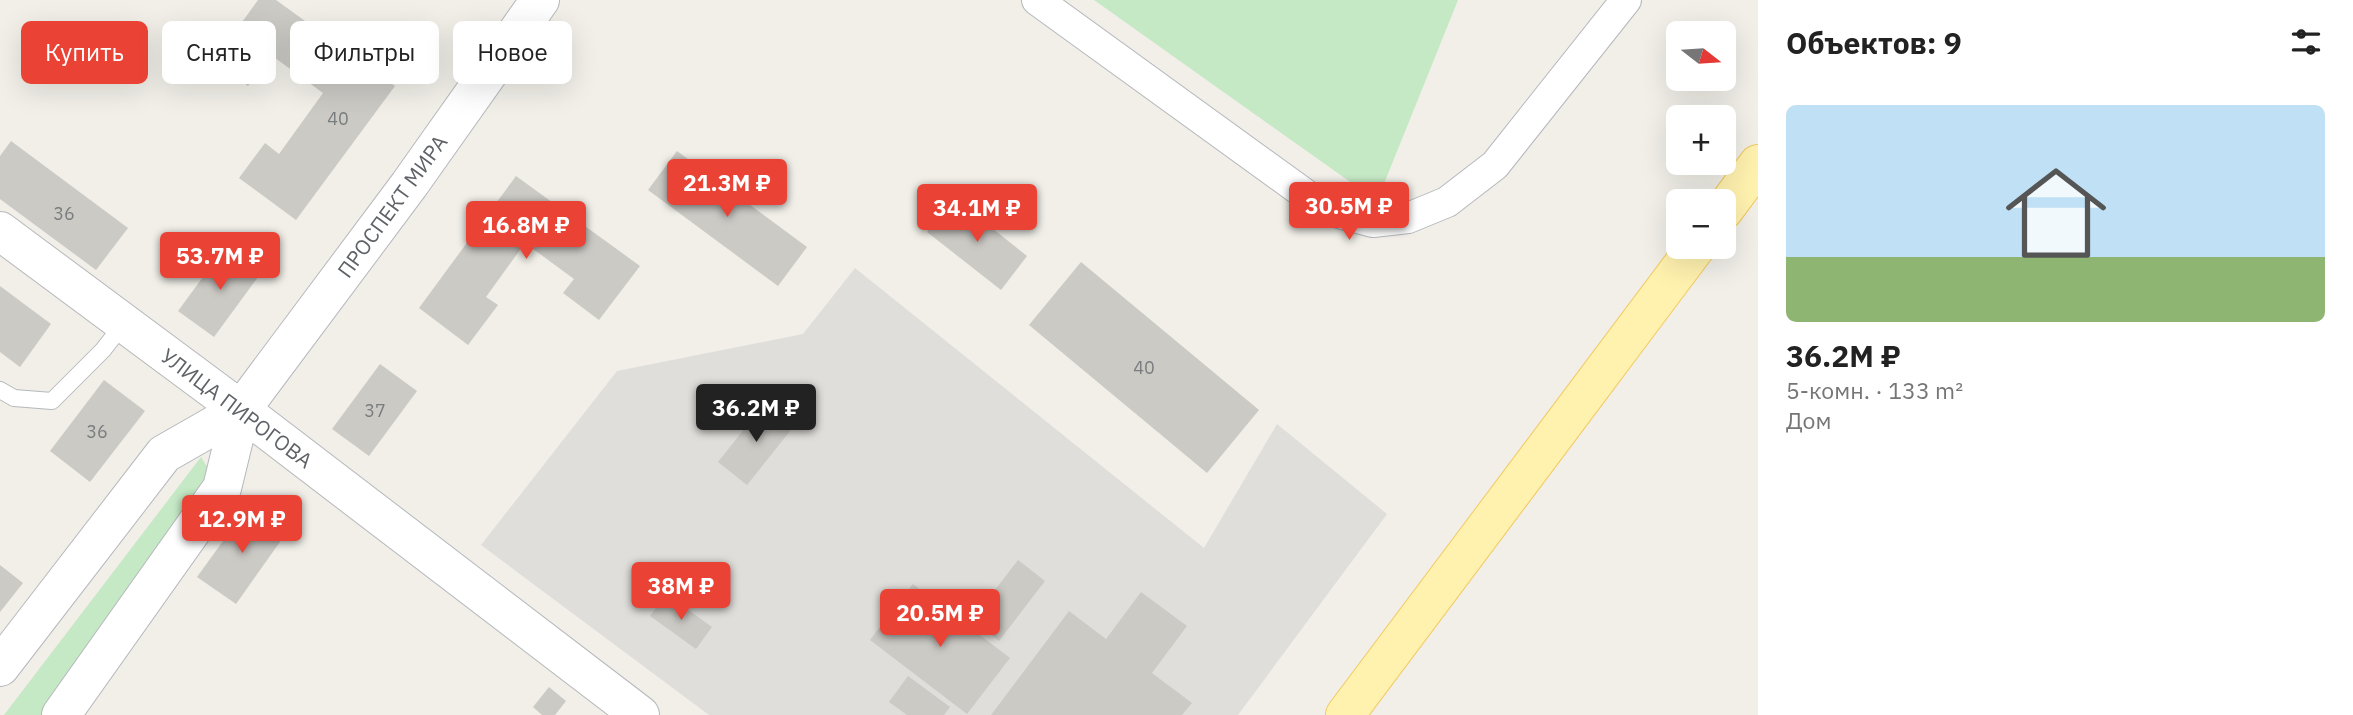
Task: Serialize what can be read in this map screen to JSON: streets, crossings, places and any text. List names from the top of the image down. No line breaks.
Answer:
{"streets":{"street":["ПРОСПЕКТ МИРА","УЛИЦА ПИРОГОВА"]},"crossings":[["ПРОСПЕКТ МИРА","УЛИЦА ПИРОГОВА"]],"house_numbers":["40","36","40","37","36"],"north":"right","page":{"heading":"Объектов: 9","map_buttons":["+","−"],"chip":["Купить","Снять","Фильтры","Новое"],"list":[{"name":"36.2M ₽","note":"5-комн. · 133 m² · Дом"}],"price":["21.3M ₽","30.5M ₽","34.1M ₽","16.8M ₽","53.7M ₽","36.2M ₽","12.9M ₽","38M ₽","20.5M ₽"]}}
